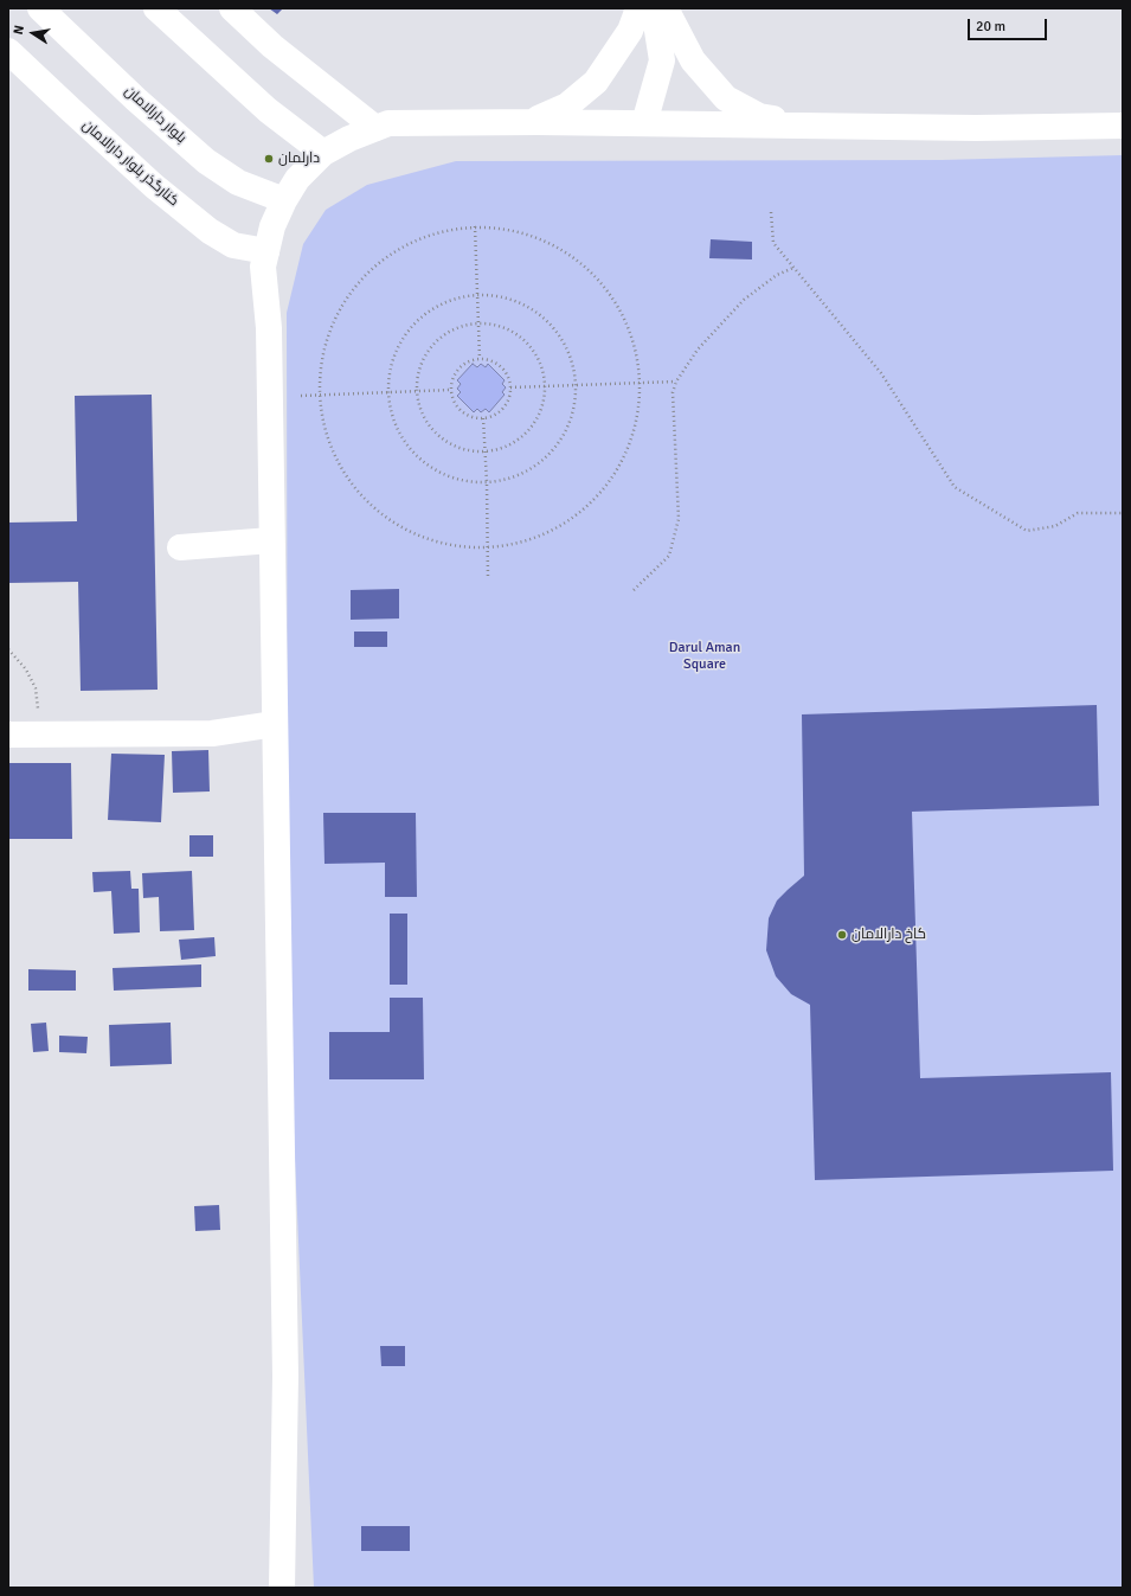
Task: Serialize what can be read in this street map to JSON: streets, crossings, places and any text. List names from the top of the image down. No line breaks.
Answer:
{"streets":{"main road":["بلوار دارالامان","کنارگذر بلوار دارالامان"]},"parks":["Darul Aman Square"],"places":["دارلمان","کاخ دارالامان"],"scale_bar":"20 m","north":"left"}
